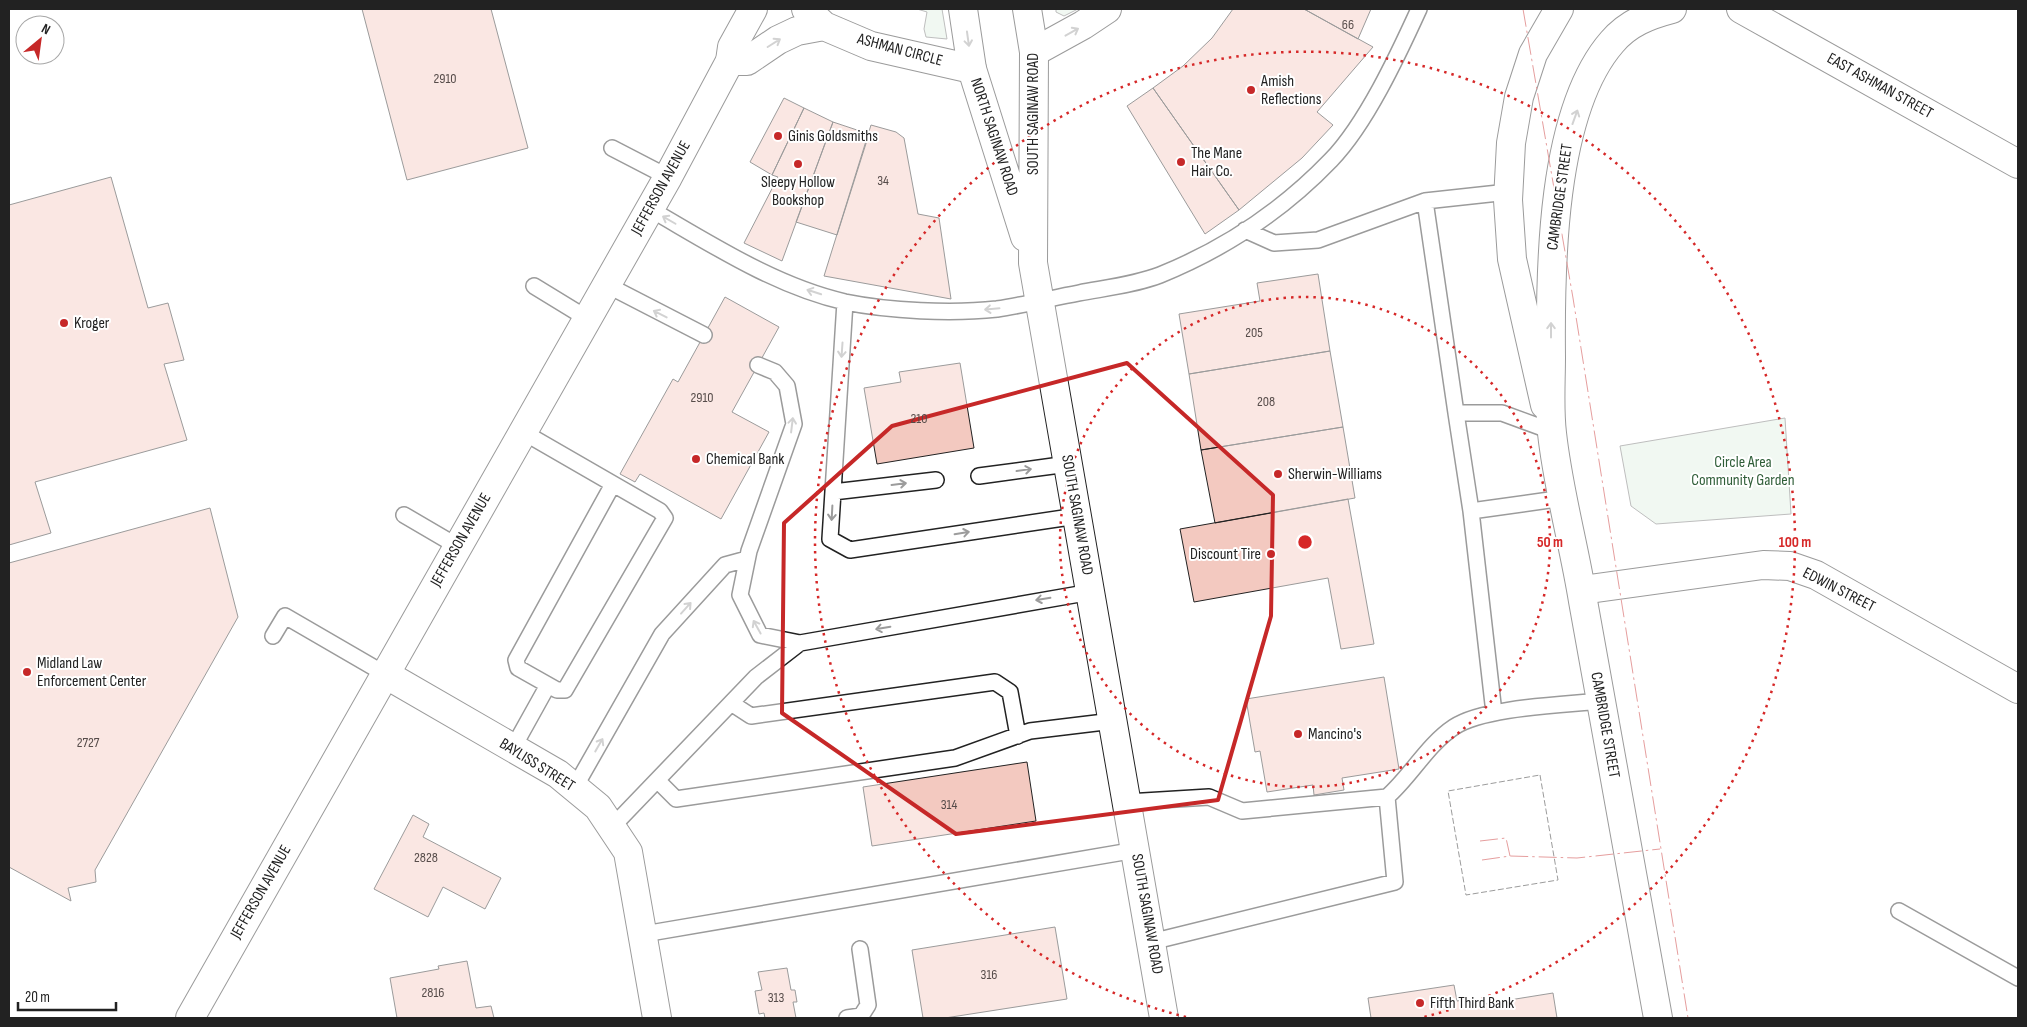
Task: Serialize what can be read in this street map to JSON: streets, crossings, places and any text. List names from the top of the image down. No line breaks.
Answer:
{"streets":{"street":["ASHMAN CIRCLE","EAST ASHMAN STREET","SOUTH SAGINAW ROAD","NORTH SAGINAW ROAD","JEFFERSON AVENUE","CAMBRIDGE STREET","EDWIN STREET","BAYLISS STREET"]},"crossings":[["ASHMAN CIRCLE","NORTH SAGINAW ROAD"],["SOUTH SAGINAW ROAD","NORTH SAGINAW ROAD"],["JEFFERSON AVENUE","BAYLISS STREET"],["CAMBRIDGE STREET","EDWIN STREET"]],"parks":["Circle Area Community Garden"],"places":["Amish Reflections","Ginis Goldsmiths","The Mane Hair Co.","Sleepy Hollow Bookshop","Kroger","Chemical Bank","Sherwin-Williams","Discount Tire","Midland Law Enforcement Center","Mancino's","Fifth Third Bank"],"house_numbers":["66","2910","34","205","2910","208","210","2727","314","2828","316","2816","313"],"scale_bar":"20 m","north":"top right","rings":["50 m","100 m"]}
